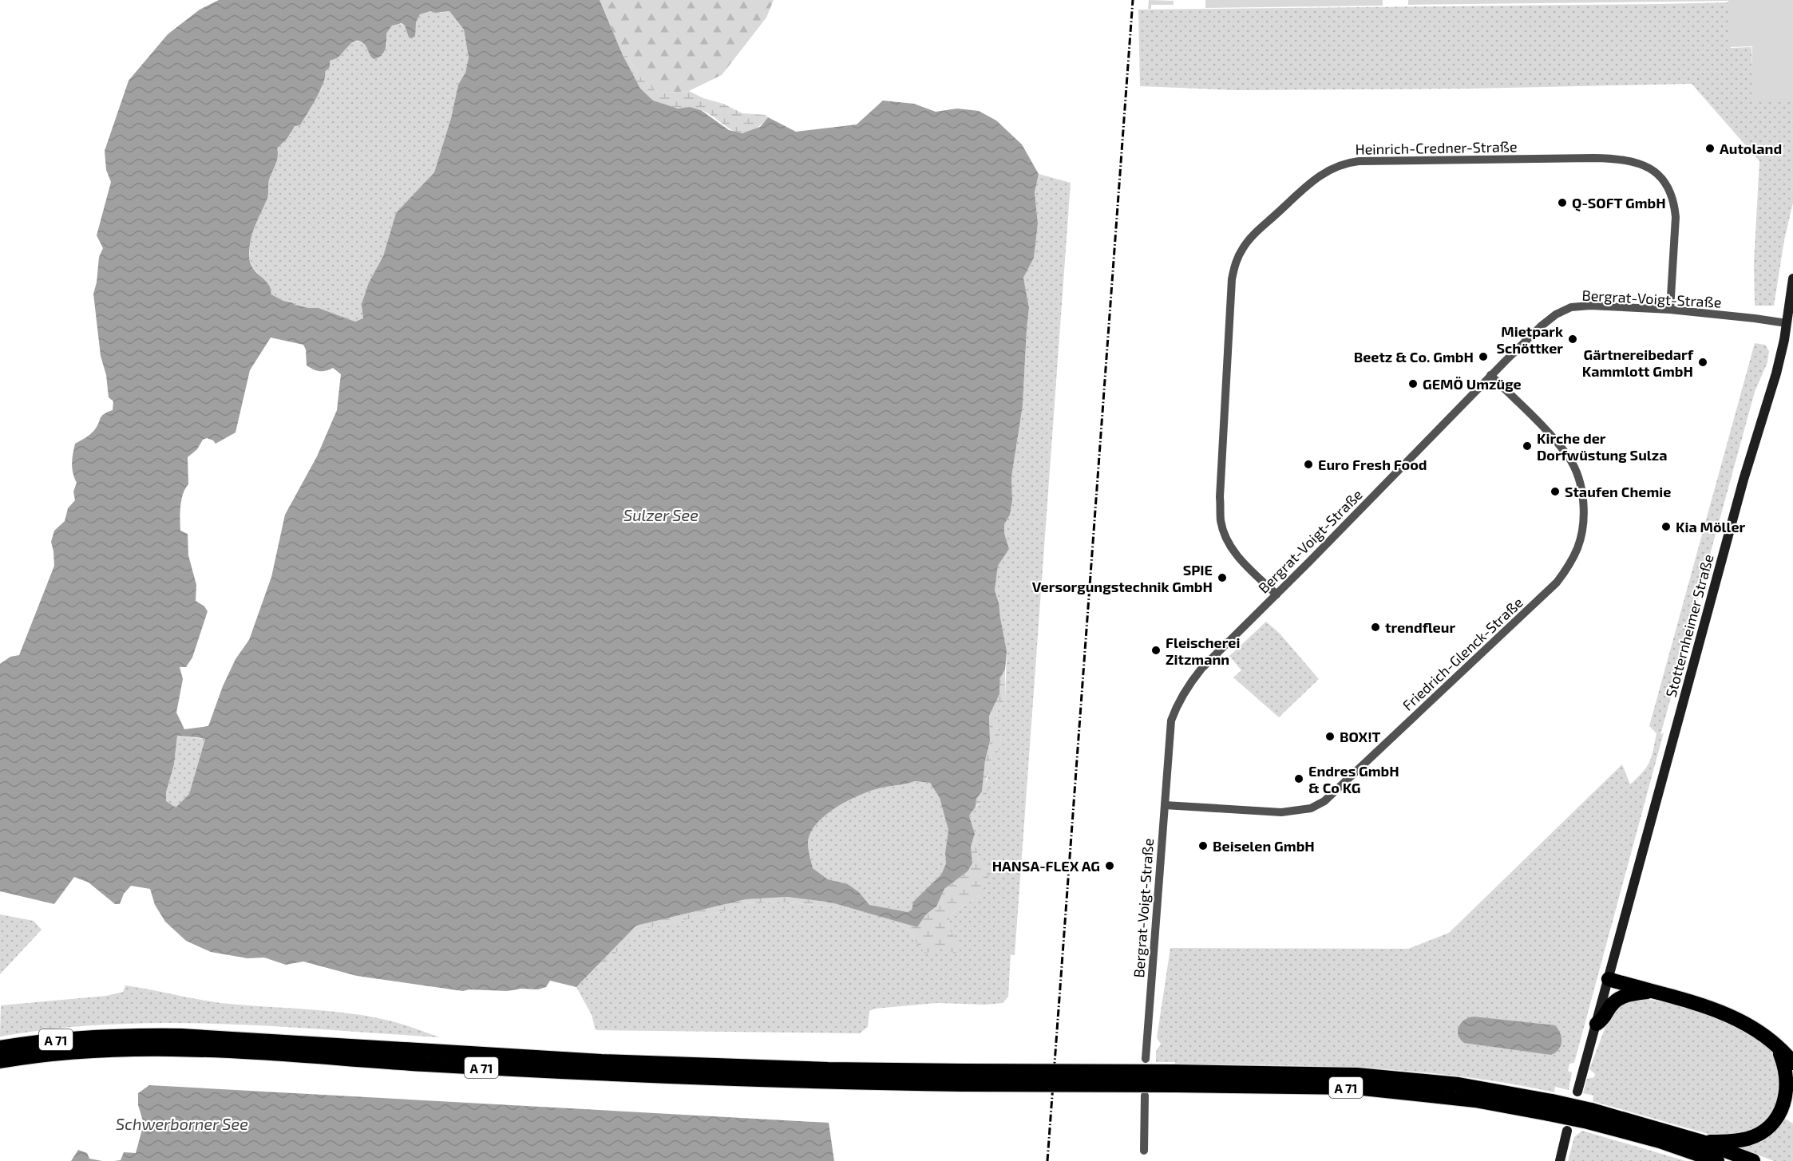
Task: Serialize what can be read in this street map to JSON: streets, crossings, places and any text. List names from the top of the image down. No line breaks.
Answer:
{"streets":{"highway":["A 71"],"main road":["Stotternheimer Straße"],"street":["Heinrich-Credner-Straße","Bergrat-Voigt-Straße","Friedrich-Glenck-Straße"]},"crossings":[["Heinrich-Credner-Straße","Bergrat-Voigt-Straße"],["Bergrat-Voigt-Straße","Stotternheimer Straße"],["Bergrat-Voigt-Straße","Friedrich-Glenck-Straße"]],"water":["Sulzer See","Schwerborner See"],"places":["Autoland","Q-SOFT GmbH","Mietpark Schöttker","Beetz & Co. GmbH","Gärtnereibedarf Kammlott GmbH","GEMÖ Umzüge","Kirche der Dorfwüstung Sulza","Euro Fresh Food","Staufen Chemie","Kia Möller","SPIE Versorgungstechnik GmbH","trendfleur","Fleischerei Zitzmann","BOX!T","Endres GmbH & Co KG","Beiselen GmbH","HANSA-FLEX AG"]}
